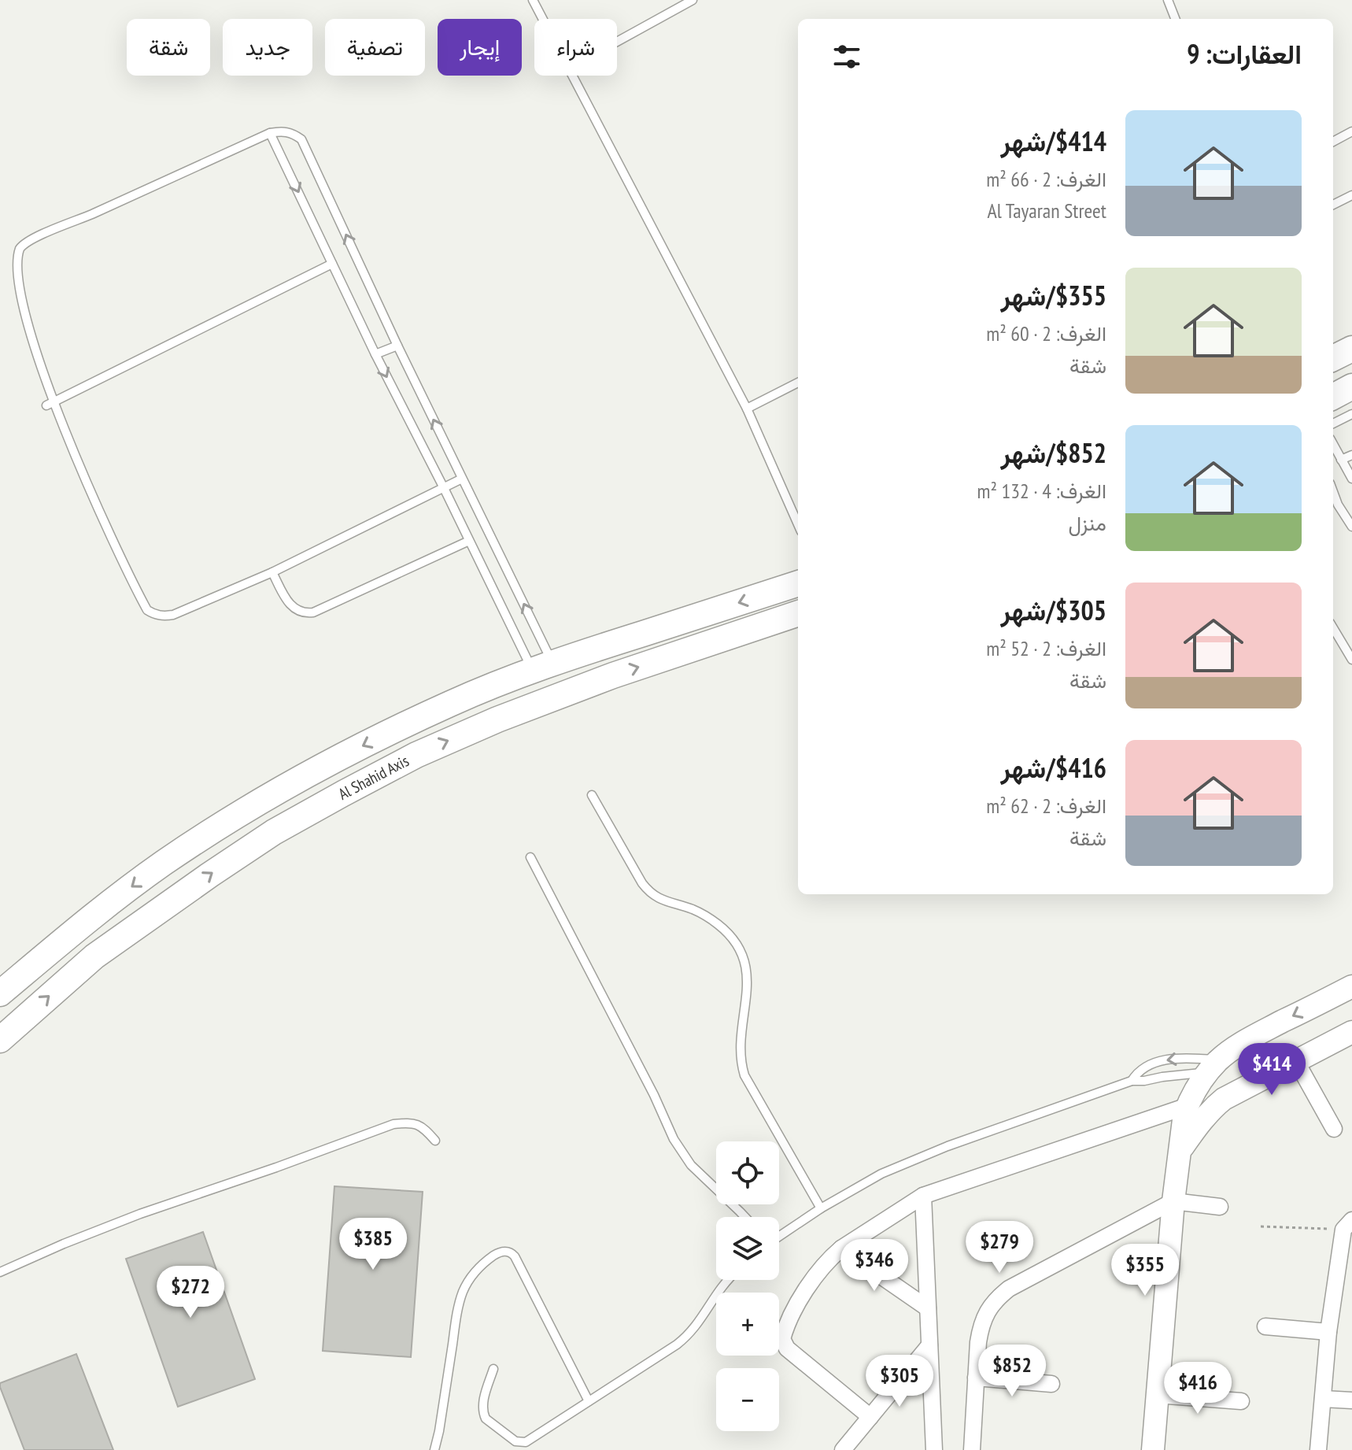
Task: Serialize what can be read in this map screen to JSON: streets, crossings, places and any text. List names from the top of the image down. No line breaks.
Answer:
{"streets":{"main road":["Al Shahid Axis"]},"page":{"chip":["شراء","إيجار","تصفية","جديد","شقة"],"heading":"العقارات: 9","list":[{"name":"$414/شهر","note":"الغرف: 2 · 66 m² · Al Tayaran Street"},{"name":"$355/شهر","note":"الغرف: 2 · 60 m² · شقة"},{"name":"$852/شهر","note":"الغرف: 4 · 132 m² · منزل"},{"name":"$305/شهر","note":"الغرف: 2 · 52 m² · شقة"},{"name":"$416/شهر","note":"الغرف: 2 · 62 m² · شقة"}],"price":["$414","$385","$279","$346","$355","$272","$852","$305","$416"],"map_buttons":["+","−"]}}
